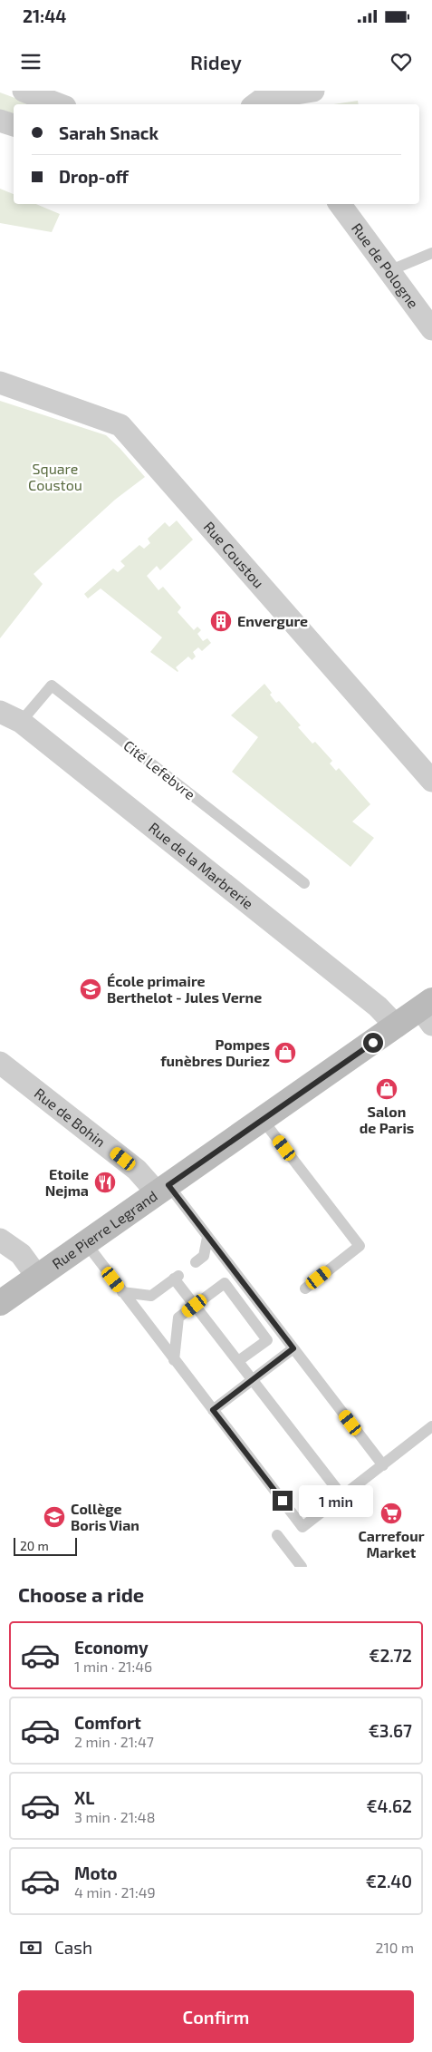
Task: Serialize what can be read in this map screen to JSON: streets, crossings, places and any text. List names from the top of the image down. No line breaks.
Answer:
{"streets":{"main road":["Rue Pierre Legrand"],"street":["Rue de Pologne","Rue Coustou","Rue de la Marbrerie","Rue de Bohin"],"lane":["Cité Lefebvre"]},"crossings":[["Cité Lefebvre","Rue de la Marbrerie"],["Rue de la Marbrerie","Rue Pierre Legrand"],["Rue de Bohin","Rue Pierre Legrand"]],"parks":["Square Coustou"],"places":{"building":["Envergure"],"school or university":["École primaire Berthelot - Jules Verne","Collège Boris Vian"],"shop":["Pompes funèbres Duriez","Salon de Paris"],"restaurant":["Etoile Nejma"],"supermarket":["Carrefour Market"]},"scale_bar":"20 m","page":{"status":"21:44","header":"Ridey","banner":["Sarah Snack","Drop-off"],"bubble":"1 min","scale":"20 m","heading":"Choose a ride","list":[{"name":"Economy","note":"1 min · 21:46","value":"€2.72"},{"name":"Comfort","note":"2 min · 21:47","value":"€3.67"},{"name":"XL","note":"3 min · 21:48","value":"€4.62"},{"name":"Moto","note":"4 min · 21:49","value":"€2.40"}],"pay":["Cash","210 m"],"buttons":"Confirm"}}
